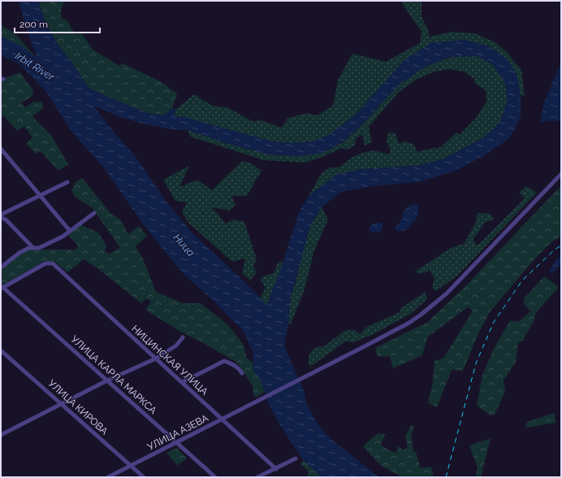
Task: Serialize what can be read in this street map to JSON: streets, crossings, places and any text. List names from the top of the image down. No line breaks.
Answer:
{"streets":{"street":["НИЦИНСКАЯ УЛИЦА","УЛИЦА КАРЛА МАРКСА","УЛИЦА КИРОВА","УЛИЦА АЗЕВА"]},"crossings":[["НИЦИНСКАЯ УЛИЦА","УЛИЦА КАРЛА МАРКСА"],["НИЦИНСКАЯ УЛИЦА","УЛИЦА АЗЕВА"],["УЛИЦА КАРЛА МАРКСА","УЛИЦА АЗЕВА"],["УЛИЦА КИРОВА","УЛИЦА АЗЕВА"]],"water":["Irbit River","Ница"],"scale_bar":"200 m"}
